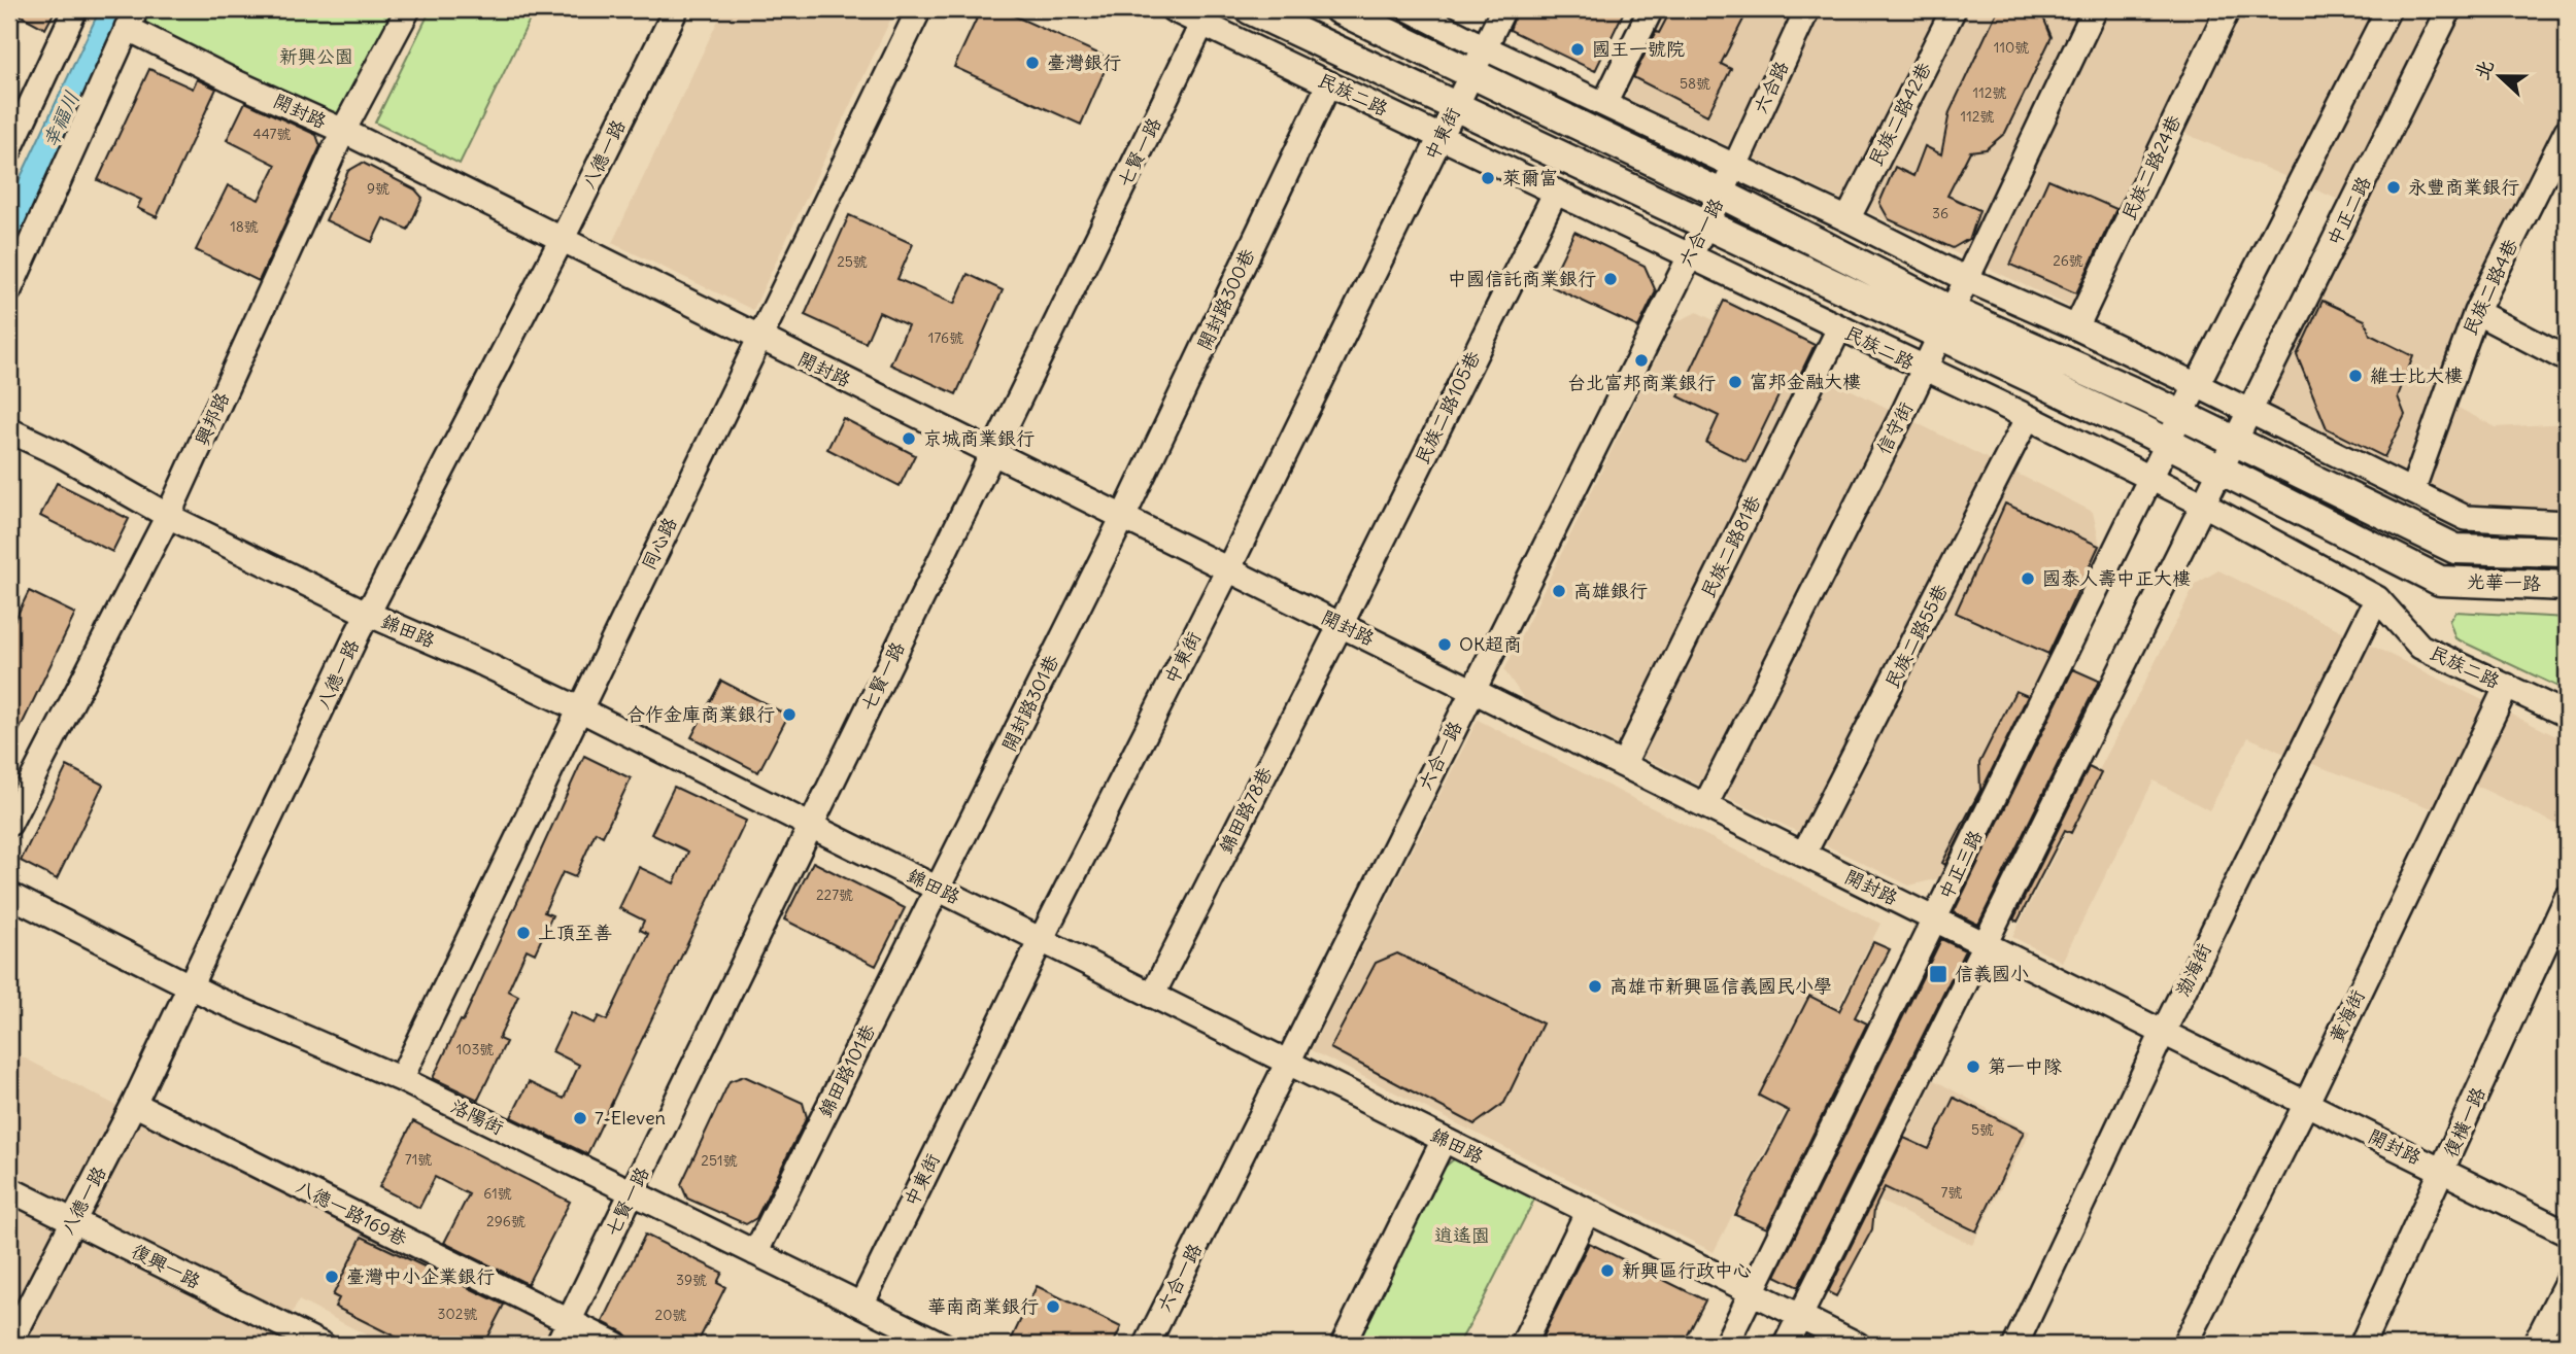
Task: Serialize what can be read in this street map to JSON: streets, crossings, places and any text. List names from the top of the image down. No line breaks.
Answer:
{"streets":{"main road":["民族二路","光華一路"],"street":["六合路","開封路","民族二路42巷","中東街","七賢一路","八德一路","民族二路24巷","中正二路","六合一路","民族二路4巷","開封路300巷","民族二路105巷","興邦路","信守街","同心路","民族二路81巷","錦田路","民族二路55巷","開封路301巷","錦田路78巷","中正三路","渤海街","黃海街","錦田路101巷","洛陽街","復橫一路","八德一路169巷","復興一路"]},"crossings":[["六合路","民族二路"],["六合路","六合一路"],["民族二路","民族二路42巷"],["民族二路","中東街"],["民族二路","七賢一路"],["民族二路","民族二路24巷"],["民族二路","中正二路"],["民族二路","六合一路"],["民族二路","民族二路4巷"],["民族二路","開封路300巷"],["民族二路","民族二路105巷"],["民族二路","信守街"],["民族二路","民族二路81巷"],["民族二路","光華一路"],["民族二路","民族二路55巷"],["民族二路","中正三路"],["民族二路","渤海街"],["民族二路","黃海街"],["開封路","中東街"],["開封路","七賢一路"],["開封路","八德一路"],["開封路","六合一路"],["開封路","開封路300巷"],["開封路","民族二路105巷"],["開封路","興邦路"],["開封路","信守街"],["開封路","同心路"],["開封路","民族二路81巷"],["開封路","民族二路55巷"],["開封路","開封路301巷"],["開封路","錦田路78巷"],["開封路","中正三路"],["開封路","渤海街"],["開封路","黃海街"],["開封路","復橫一路"],["中東街","錦田路"],["中東街","洛陽街"],["七賢一路","錦田路"],["七賢一路","洛陽街"],["七賢一路","八德一路169巷"],["八德一路","錦田路"],["八德一路","洛陽街"],["八德一路","八德一路169巷"],["八德一路","復興一路"],["六合一路","錦田路"],["開封路300巷","開封路301巷"],["民族二路105巷","錦田路78巷"],["興邦路","錦田路"],["同心路","錦田路"],["同心路","洛陽街"],["錦田路","開封路301巷"],["錦田路","錦田路78巷"],["錦田路","中正三路"],["錦田路","錦田路101巷"],["開封路301巷","錦田路101巷"],["錦田路101巷","洛陽街"]],"water":["幸福川"],"parks":["新興公園","逍遙園"],"places":{"other":["國王一號院","臺灣銀行","萊爾富","永豐商業銀行","中國信託商業銀行","台北富邦商業銀行","維士比大樓","富邦金融大樓","京城商業銀行","國泰人壽中正大樓","高雄銀行","OK超商","合作金庫商業銀行","上頂至善","高雄市新興區信義國民小學","第一中隊","7-Eleven","新興區行政中心","臺灣中小企業銀行","華南商業銀行"],"transit":["信義國小"]},"house_numbers":["110號","58號","112號","112號","447號","9號","36","18號","26號","25號","176號","227號","103號","5號","71號","251號","7號","61號","296號","39號","302號","20號"],"north":"left"}
